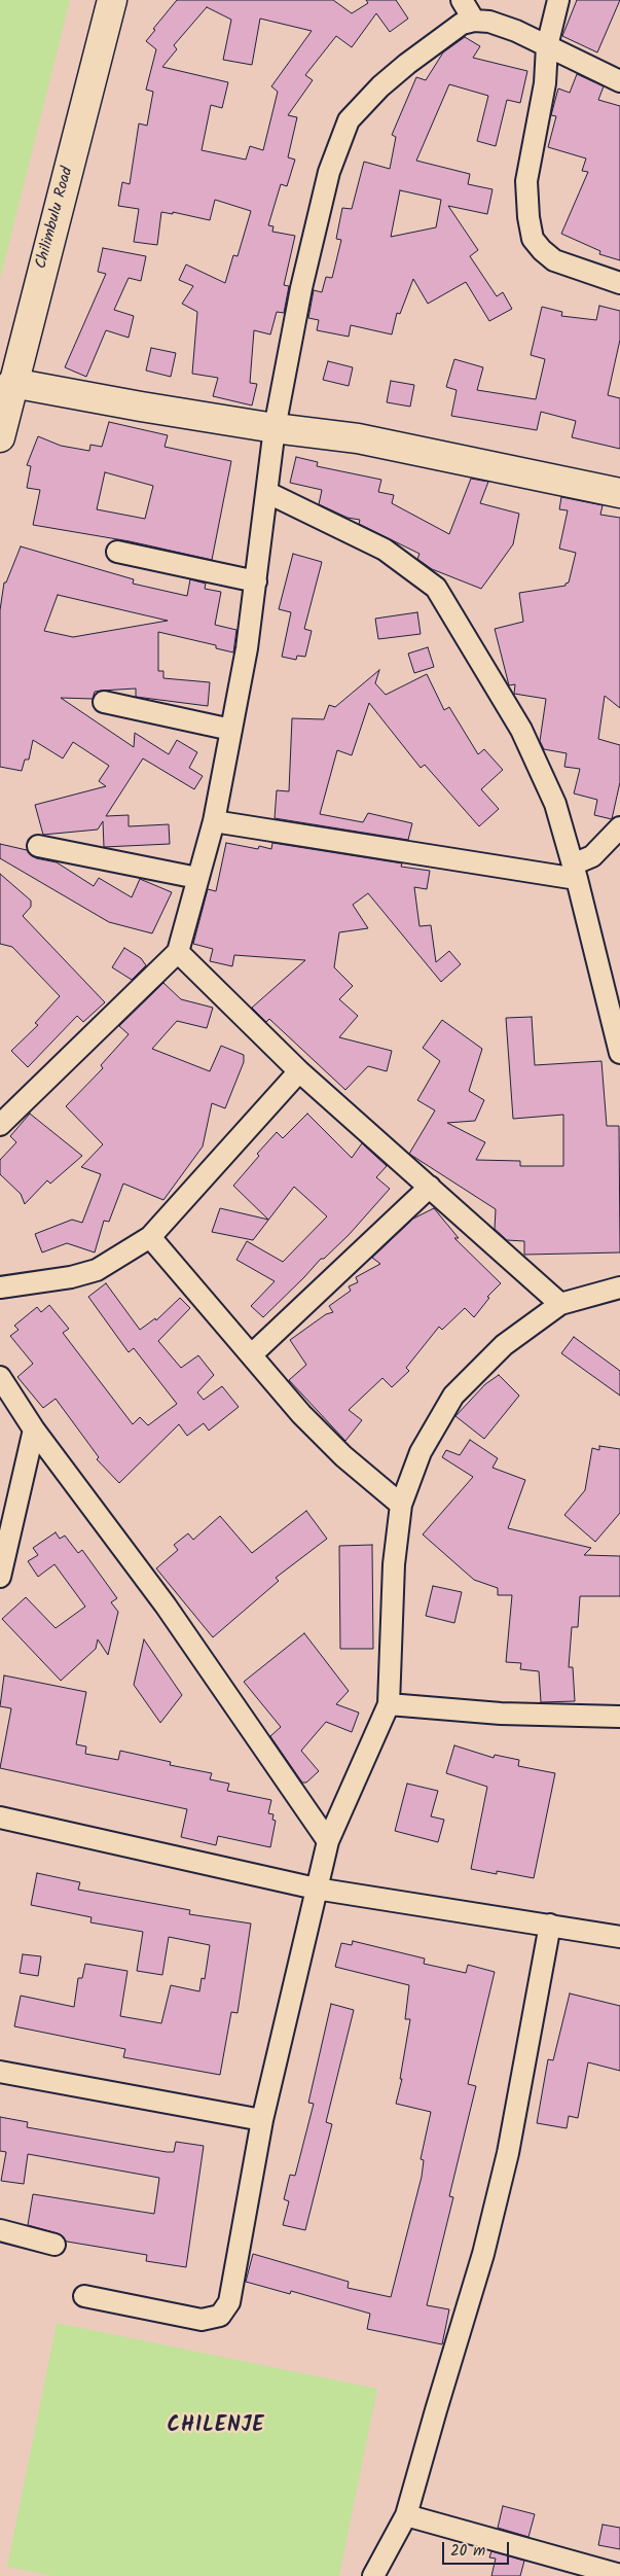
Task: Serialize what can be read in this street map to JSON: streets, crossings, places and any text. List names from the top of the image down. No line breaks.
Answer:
{"streets":{"street":["Chilimbulu Road"]},"districts":["CHILENJE"],"scale_bar":"20 m"}
